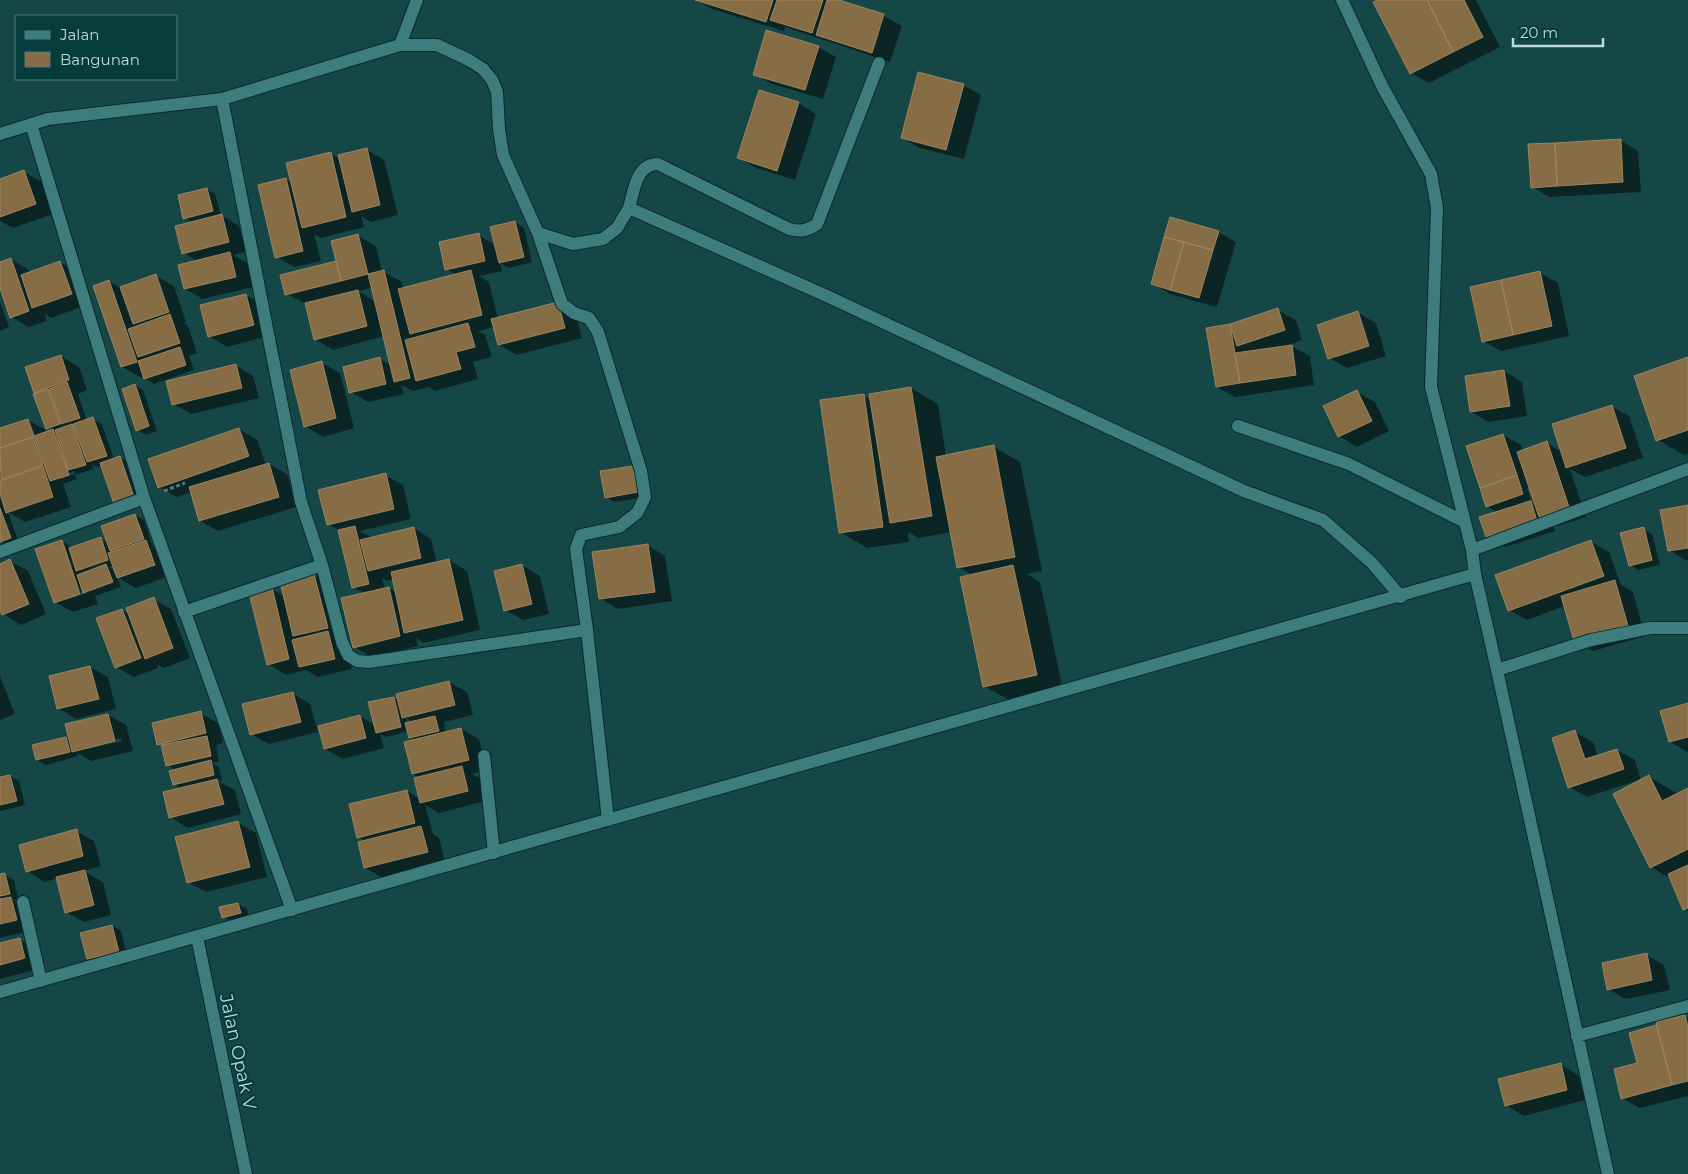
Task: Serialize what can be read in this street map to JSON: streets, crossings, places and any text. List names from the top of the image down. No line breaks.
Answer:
{"streets":{"street":["Jalan Opak V"]},"legend":["Jalan","Bangunan"],"scale_bar":"20 m"}
